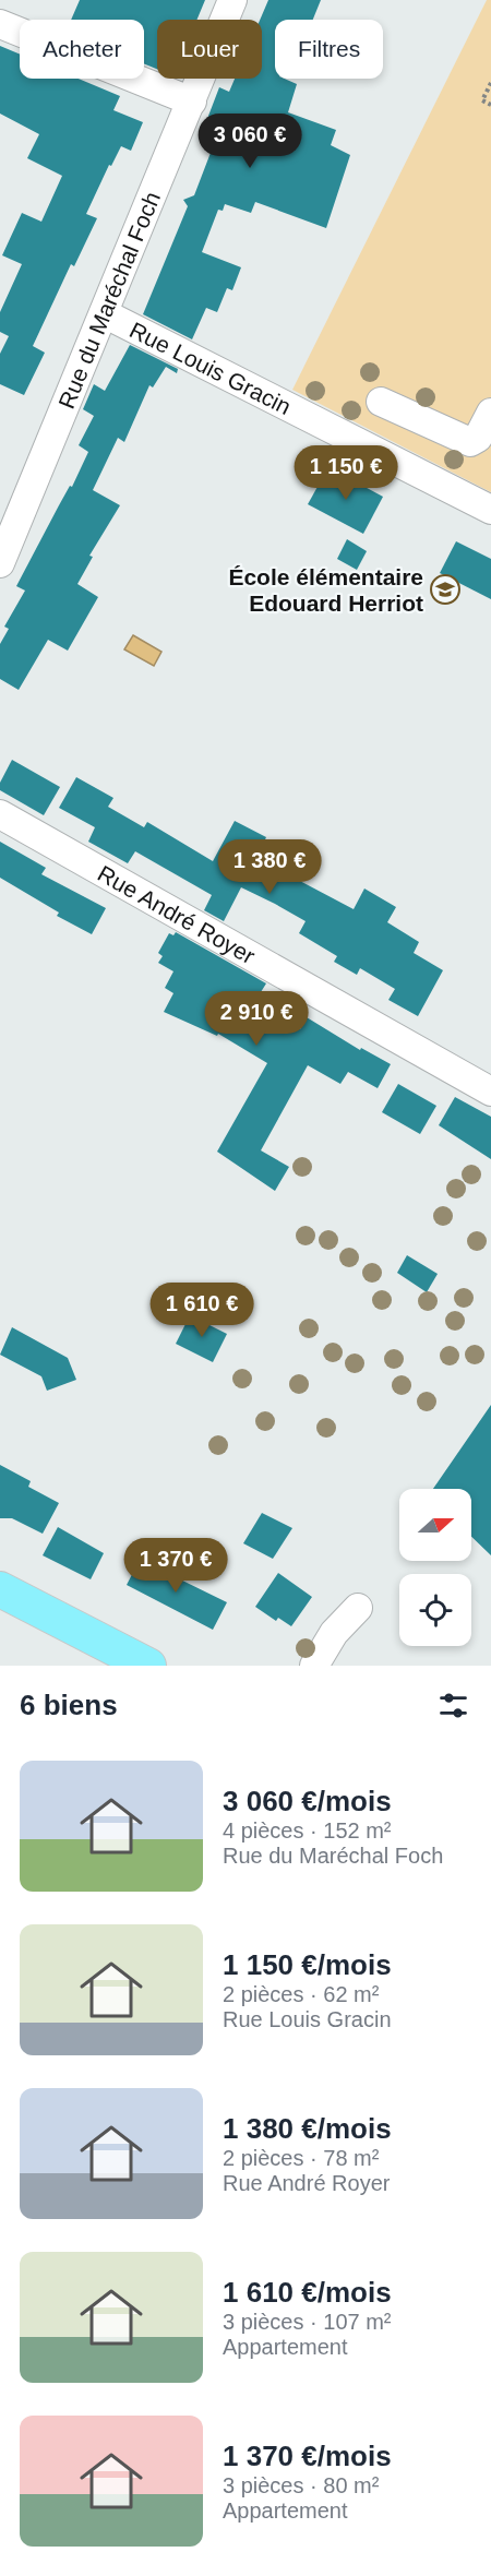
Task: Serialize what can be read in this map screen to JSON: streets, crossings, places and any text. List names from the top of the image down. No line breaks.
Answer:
{"streets":{"street":["Rue du Maréchal Foch","Rue Louis Gracin","Rue André Royer"]},"crossings":[["Rue du Maréchal Foch","Rue Louis Gracin"]],"places":{"school or university":["École élémentaire Edouard Herriot"]},"north":"right","page":{"chip":["Acheter","Louer","Filtres"],"price":["3 060 €","1 150 €","1 380 €","2 910 €","1 610 €","1 370 €"],"heading":"6 biens","list":[{"name":"3 060 €/mois","note":"4 pièces · 152 m² · Rue du Maréchal Foch"},{"name":"1 150 €/mois","note":"2 pièces · 62 m² · Rue Louis Gracin"},{"name":"1 380 €/mois","note":"2 pièces · 78 m² · Rue André Royer"},{"name":"1 610 €/mois","note":"3 pièces · 107 m² · Appartement"},{"name":"1 370 €/mois","note":"3 pièces · 80 m² · Appartement"}]}}
